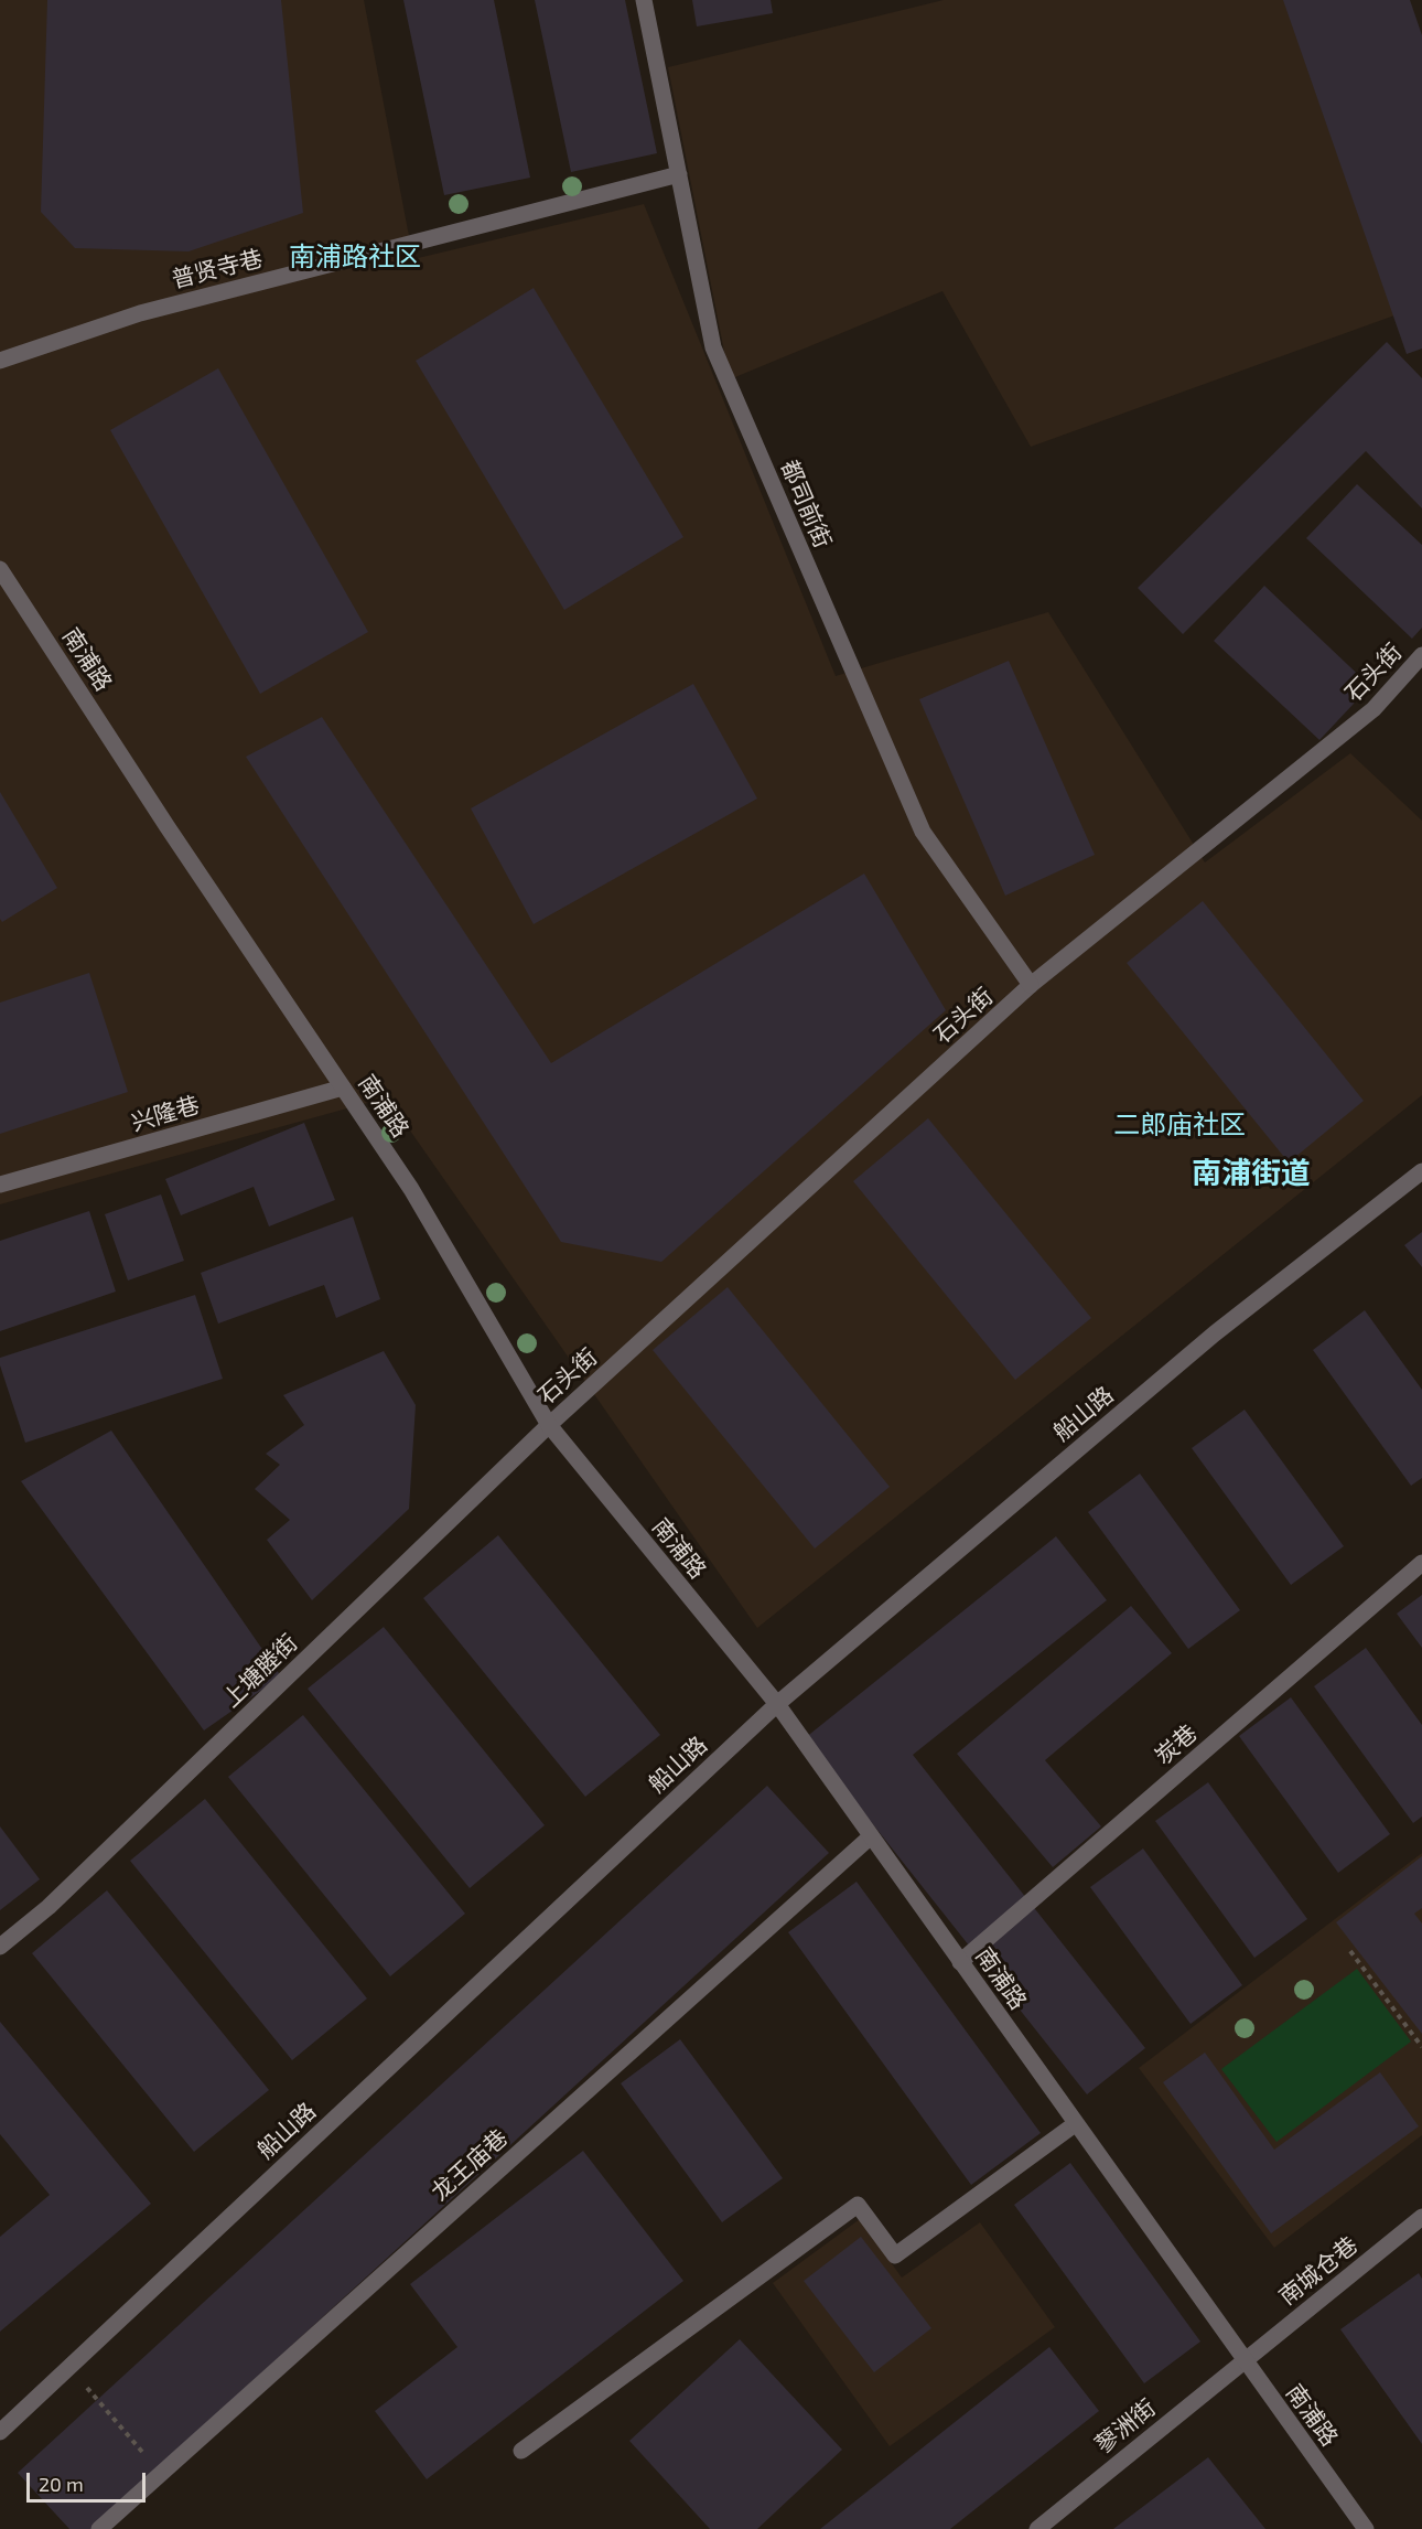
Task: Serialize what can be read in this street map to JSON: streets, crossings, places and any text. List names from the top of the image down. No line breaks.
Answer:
{"streets":{"street":["普贤寺巷","都司前街","南浦路","石头街","兴隆巷","船山路","上塘塍街","炭巷","龙王庙巷","南城仓巷","蓼洲街"]},"crossings":[["普贤寺巷","都司前街"],["都司前街","石头街"],["南浦路","石头街"],["南浦路","兴隆巷"],["南浦路","船山路"],["南浦路","上塘塍街"],["南浦路","炭巷"],["南浦路","龙王庙巷"],["南浦路","南城仓巷"],["南浦路","蓼洲街"],["石头街","上塘塍街"],["南城仓巷","蓼洲街"]],"districts":["南浦路社区","二郎庙社区","南浦街道"],"scale_bar":"20 m"}
